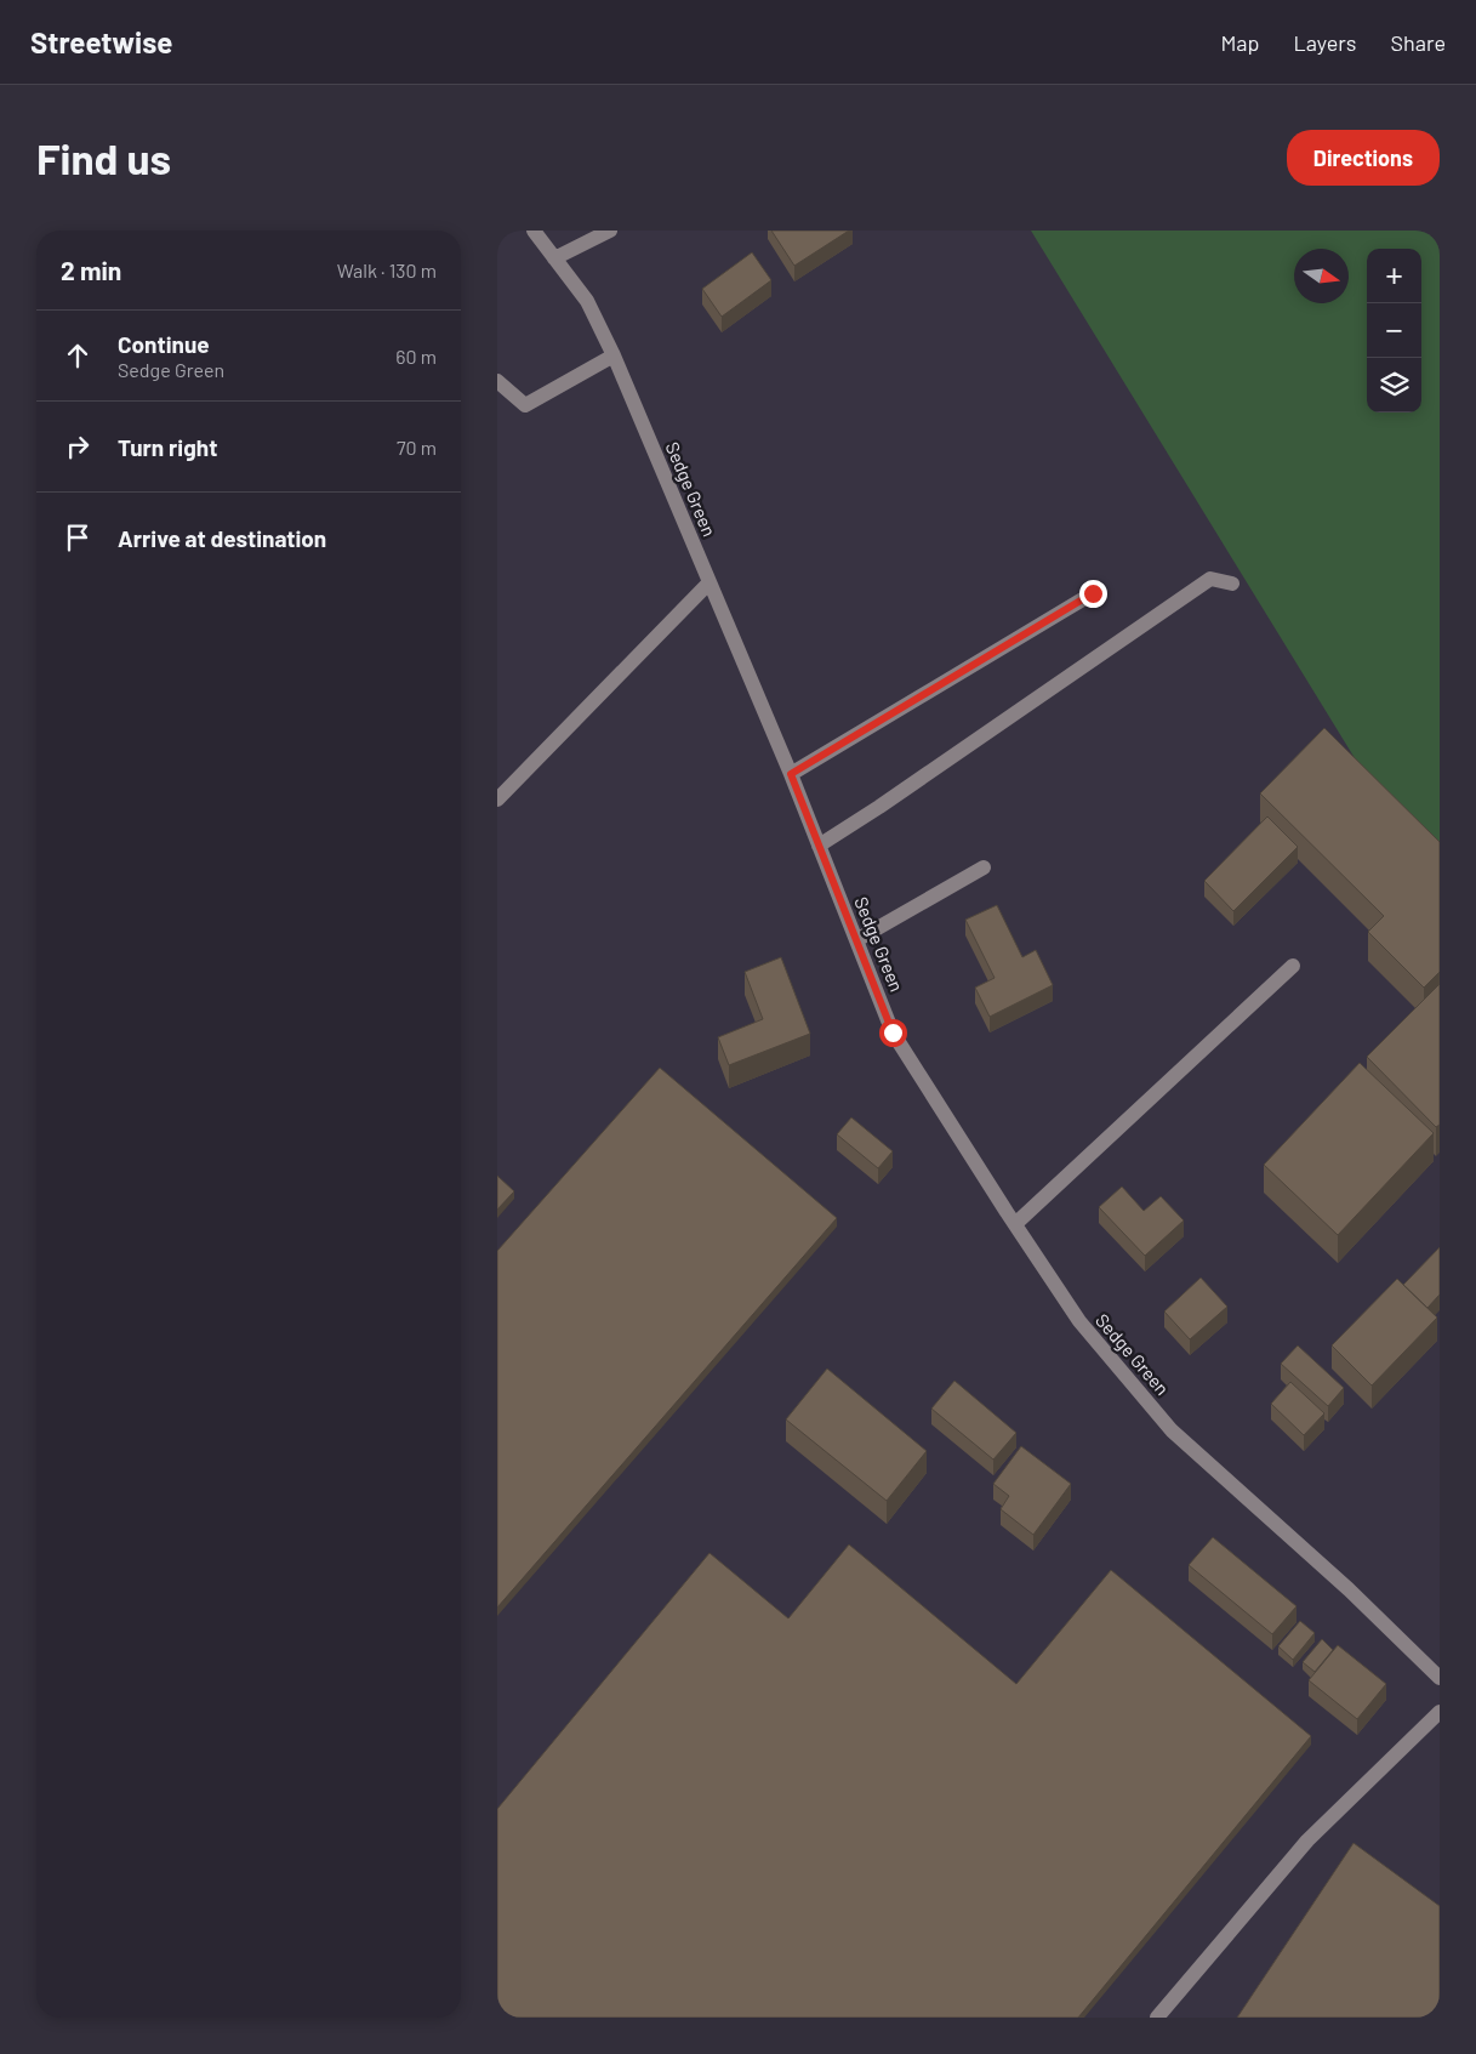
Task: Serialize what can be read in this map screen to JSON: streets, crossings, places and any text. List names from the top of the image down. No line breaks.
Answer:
{"streets":{"street":["Sedge Green"]},"north":"right","page":{"header":"Streetwise","nav":["Map","Layers","Share"],"buttons":"Directions","title":"Find us","heading":["2 min","Walk · 130 m"],"map_buttons":["+","−"],"list":[["Continue","Sedge Green","60 m"],["Turn right","70 m"],"Arrive at destination"]}}
